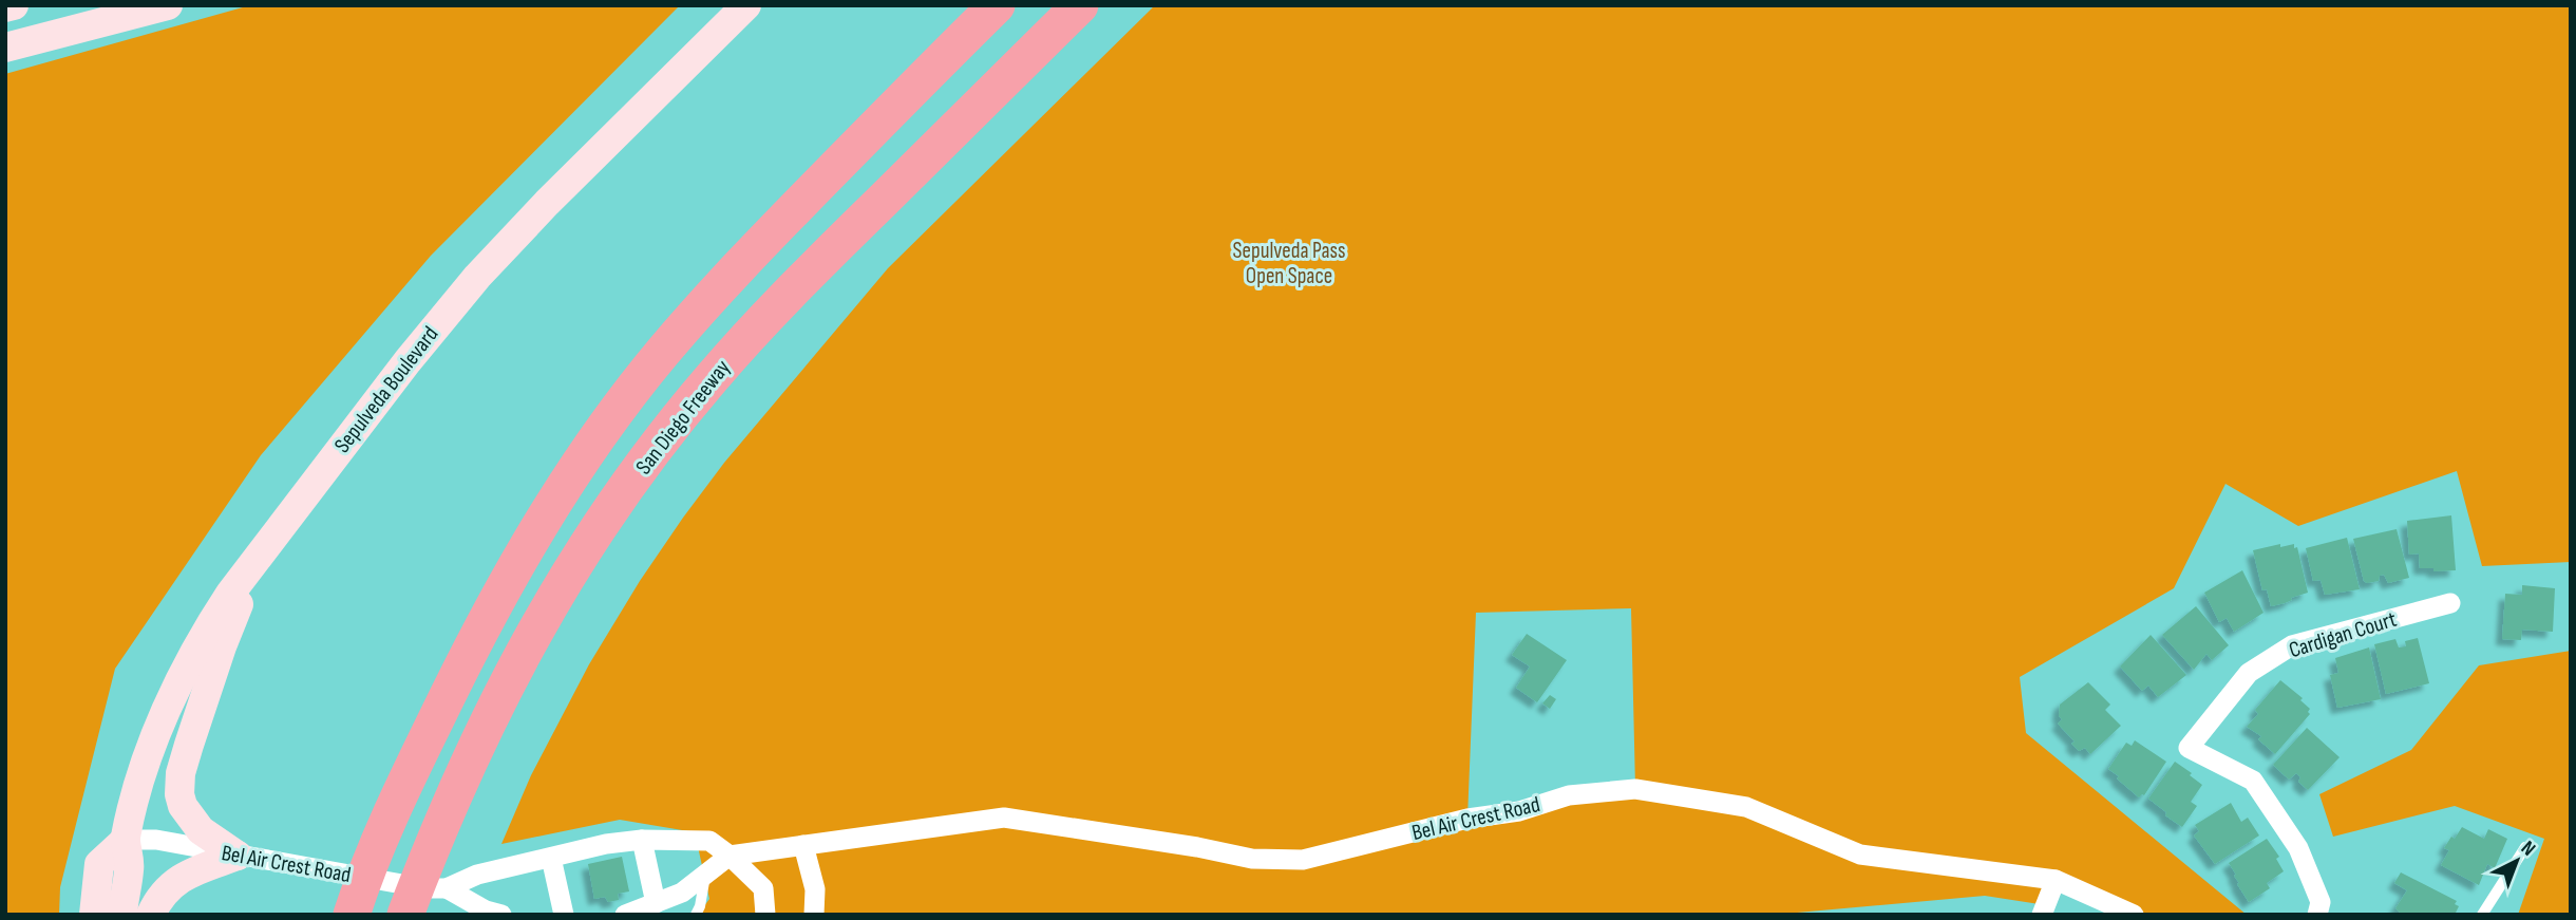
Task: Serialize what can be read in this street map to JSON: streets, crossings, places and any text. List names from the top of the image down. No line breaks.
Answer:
{"streets":{"highway":["San Diego Freeway"],"main road":["Sepulveda Boulevard"],"street":["Cardigan Court","Bel Air Crest Road"]},"crossings":[["Sepulveda Boulevard","Bel Air Crest Road"]],"parks":["Sepulveda Pass Open Space"],"north":"top right"}
